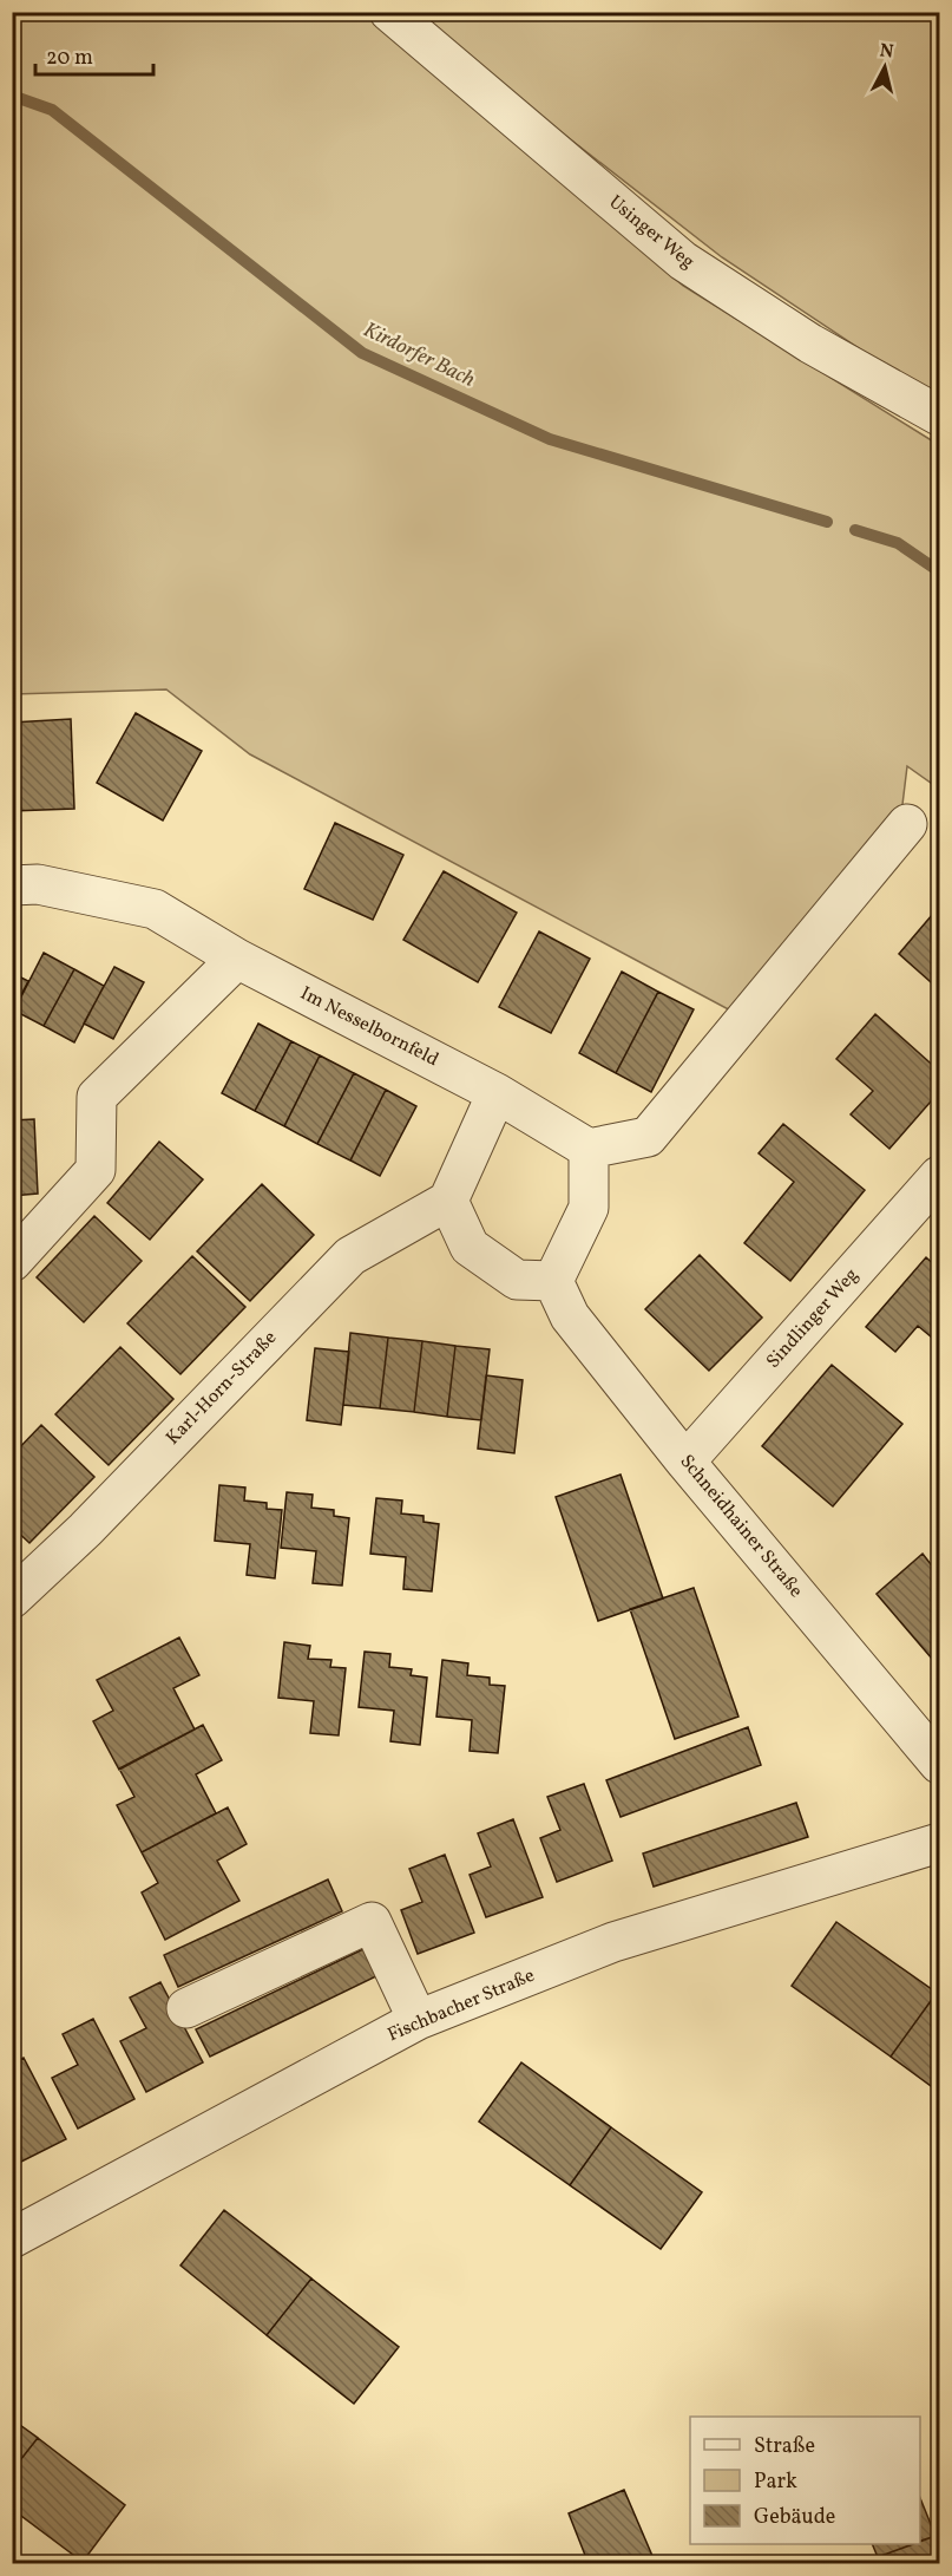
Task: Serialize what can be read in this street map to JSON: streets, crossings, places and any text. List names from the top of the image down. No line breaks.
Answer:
{"streets":{"street":["Usinger Weg","Im Nesselbornfeld","Sindlinger Weg","Karl-Horn-Straße","Schneidhainer Straße","Fischbacher Straße"]},"crossings":[["Im Nesselbornfeld","Karl-Horn-Straße"],["Im Nesselbornfeld","Schneidhainer Straße"],["Sindlinger Weg","Schneidhainer Straße"],["Karl-Horn-Straße","Schneidhainer Straße"]],"water":["Kirdorfer Bach"],"legend":["Straße","Park","Gebäude"],"scale_bar":"20 m","north":"top"}
